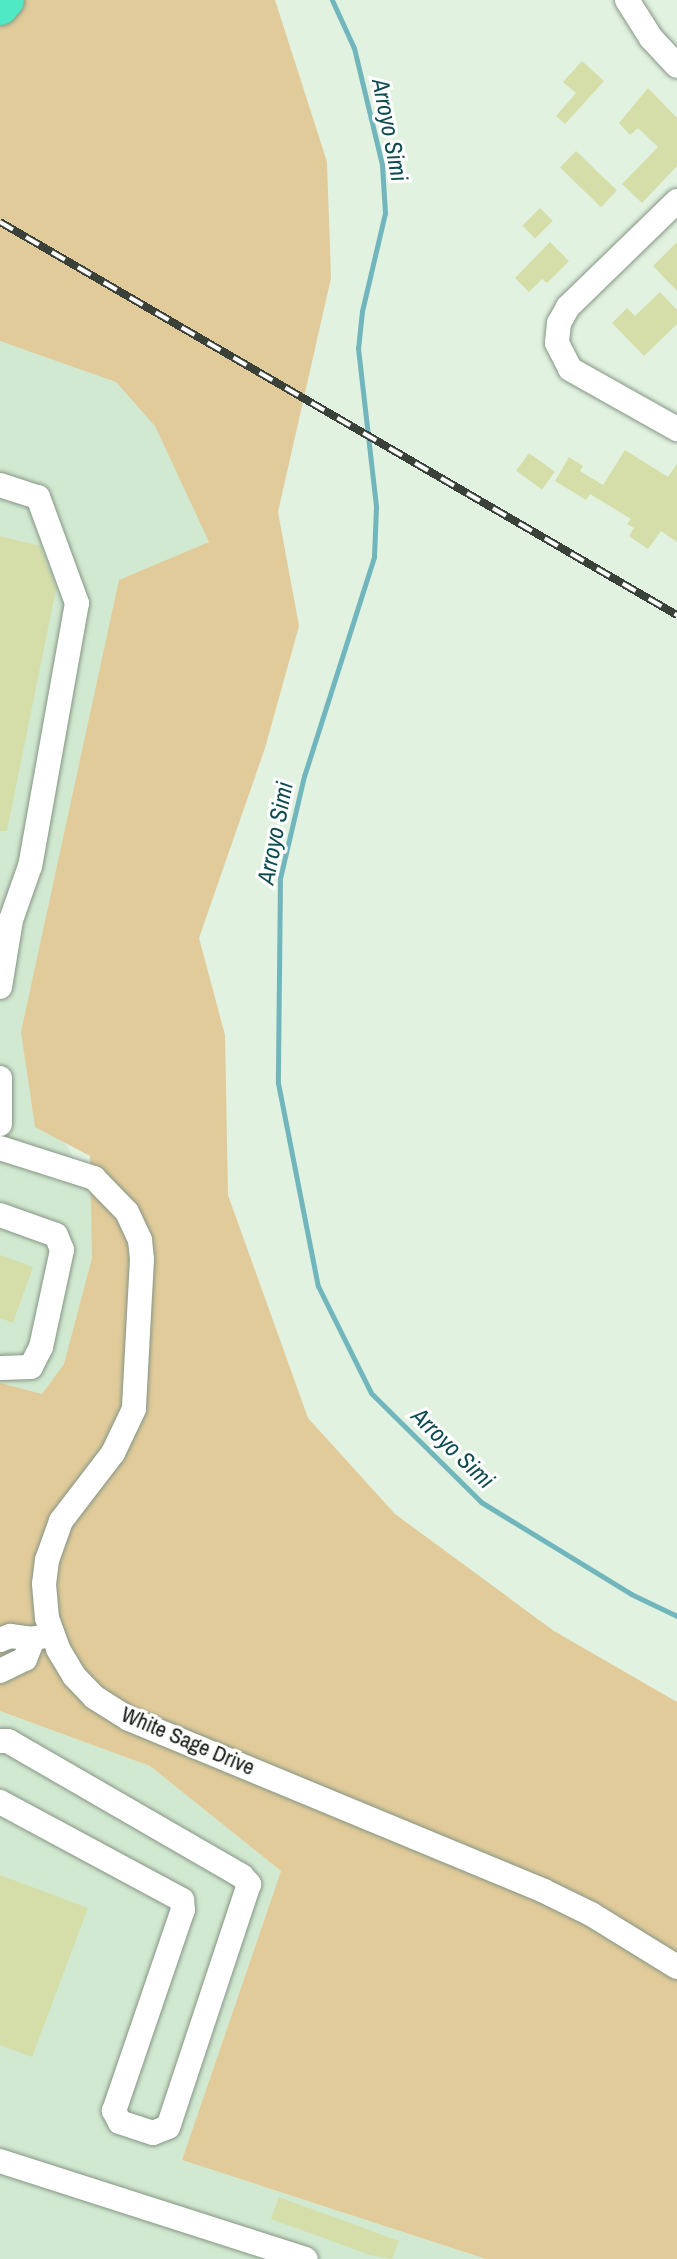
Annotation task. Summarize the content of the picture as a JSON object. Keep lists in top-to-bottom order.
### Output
{
  "streets": {
    "street": ["White Sage Drive"]
  },
  "water": ["Arroyo Simi"]
}
